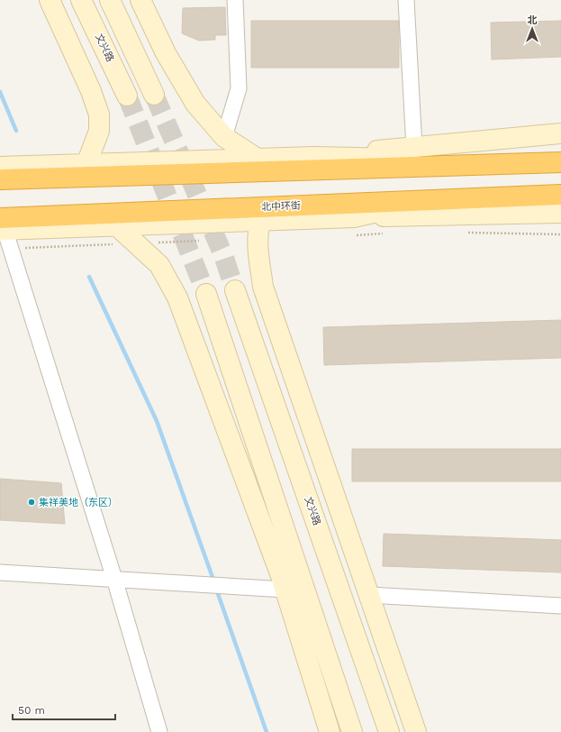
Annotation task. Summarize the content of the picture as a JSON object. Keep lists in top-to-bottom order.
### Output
{
  "streets": {
    "highway": ["北中环街"],
    "main road": ["文兴路"]
  },
  "places": ["集祥美地（东区）"],
  "scale_bar": "50 m",
  "north": "top"
}
